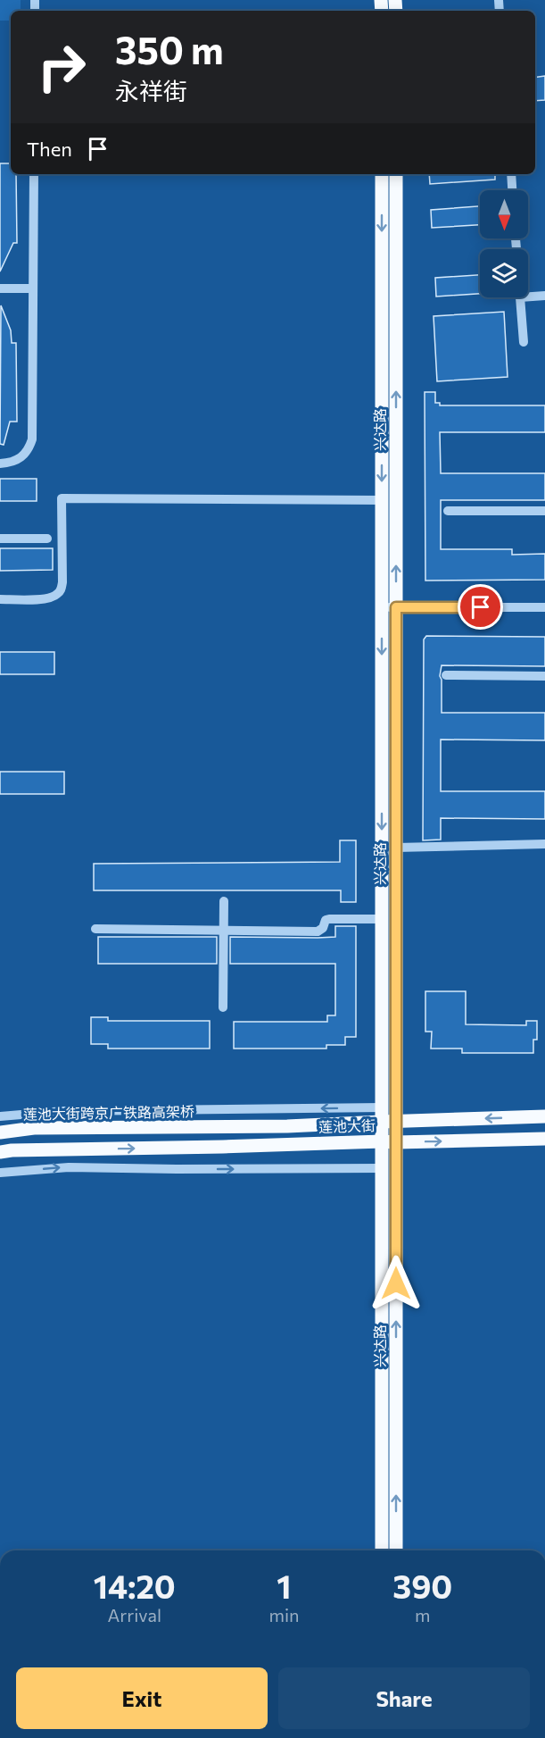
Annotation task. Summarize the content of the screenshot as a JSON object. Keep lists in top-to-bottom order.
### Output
{
  "streets": {
    "main road": ["兴达路", "莲池大街跨京广铁路高架桥", "莲池大街"]
  },
  "crossings": [
    ["兴达路", "莲池大街"],
    ["莲池大街跨京广铁路高架桥", "莲池大街"]
  ],
  "north": "bottom",
  "page": {
    "turn": ["350 m", "永祥街"],
    "then": "Then",
    "eta": [
      "14:20",
      "Arrival",
      "1",
      "min",
      "390",
      "m"
    ],
    "buttons": ["Exit", "Share"]
  }
}
